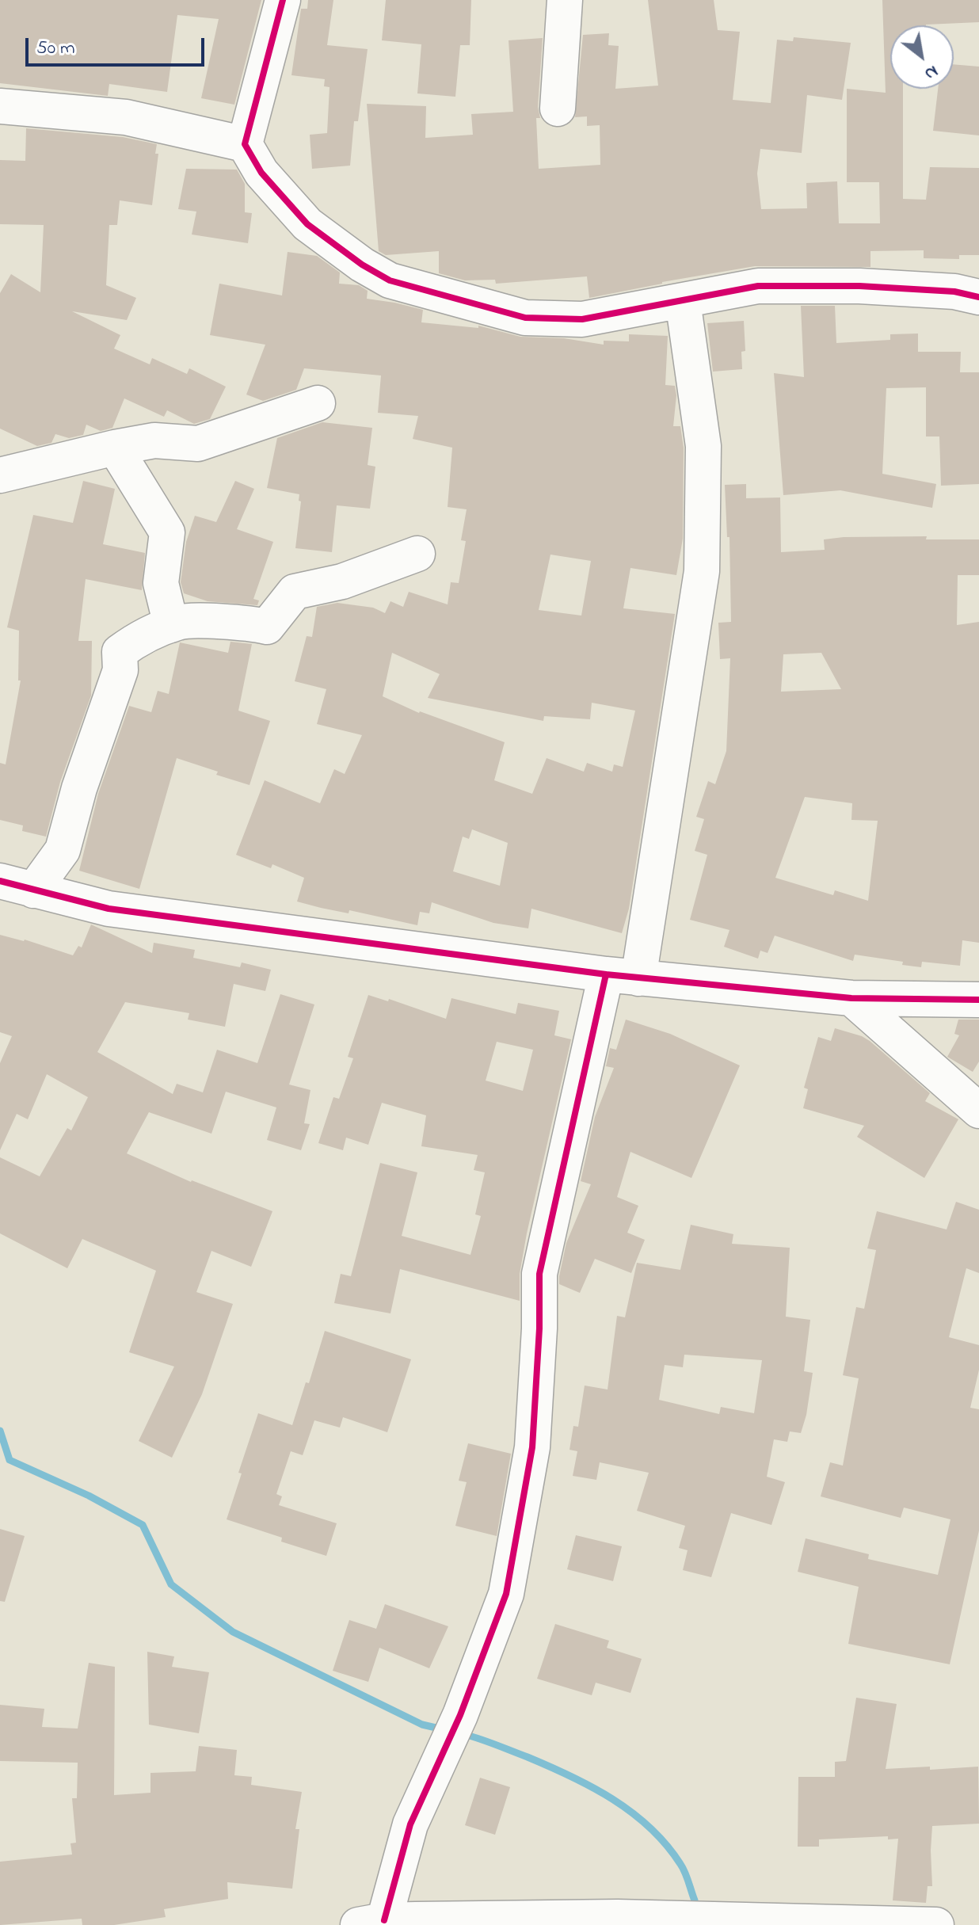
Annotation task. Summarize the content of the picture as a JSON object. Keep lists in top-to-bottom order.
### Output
{
  "scale_bar": "50 m",
  "north": "bottom right"
}
